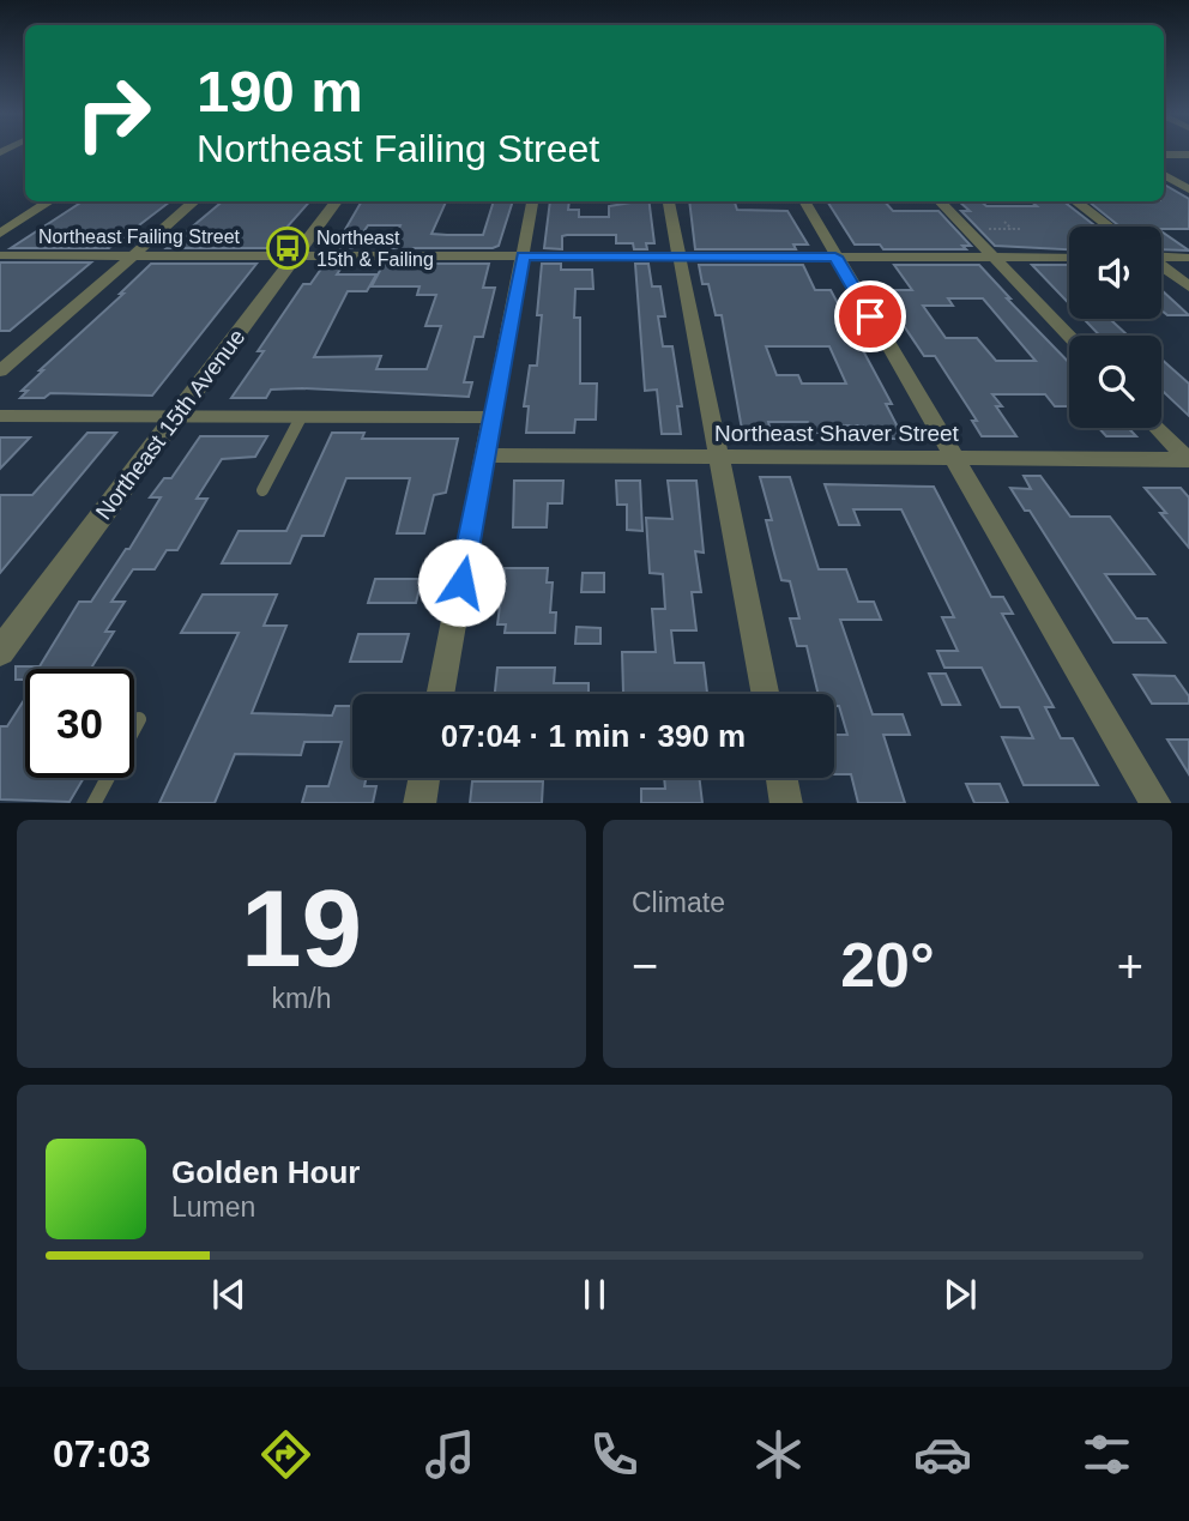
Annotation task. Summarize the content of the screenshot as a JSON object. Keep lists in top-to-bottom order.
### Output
{
  "streets": {
    "street": ["Northeast Failing Street", "Northeast 15th Avenue", "Northeast Shaver Street"]
  },
  "crossings": [
    ["Northeast Failing Street", "Northeast 15th Avenue"]
  ],
  "places": {
    "bus stop": ["Northeast 15th & Failing"]
  },
  "page": {
    "turn": ["190 m", "Northeast Failing Street"],
    "limit": "30",
    "trip": "07:04 · 1 min · 390 m",
    "tile": [
      ["19", "km/h"],
      "Climate"
    ],
    "heat": ["−", "20°", "+"],
    "song": ["Golden Hour", "Lumen"],
    "tabs": "07:03"
  }
}
